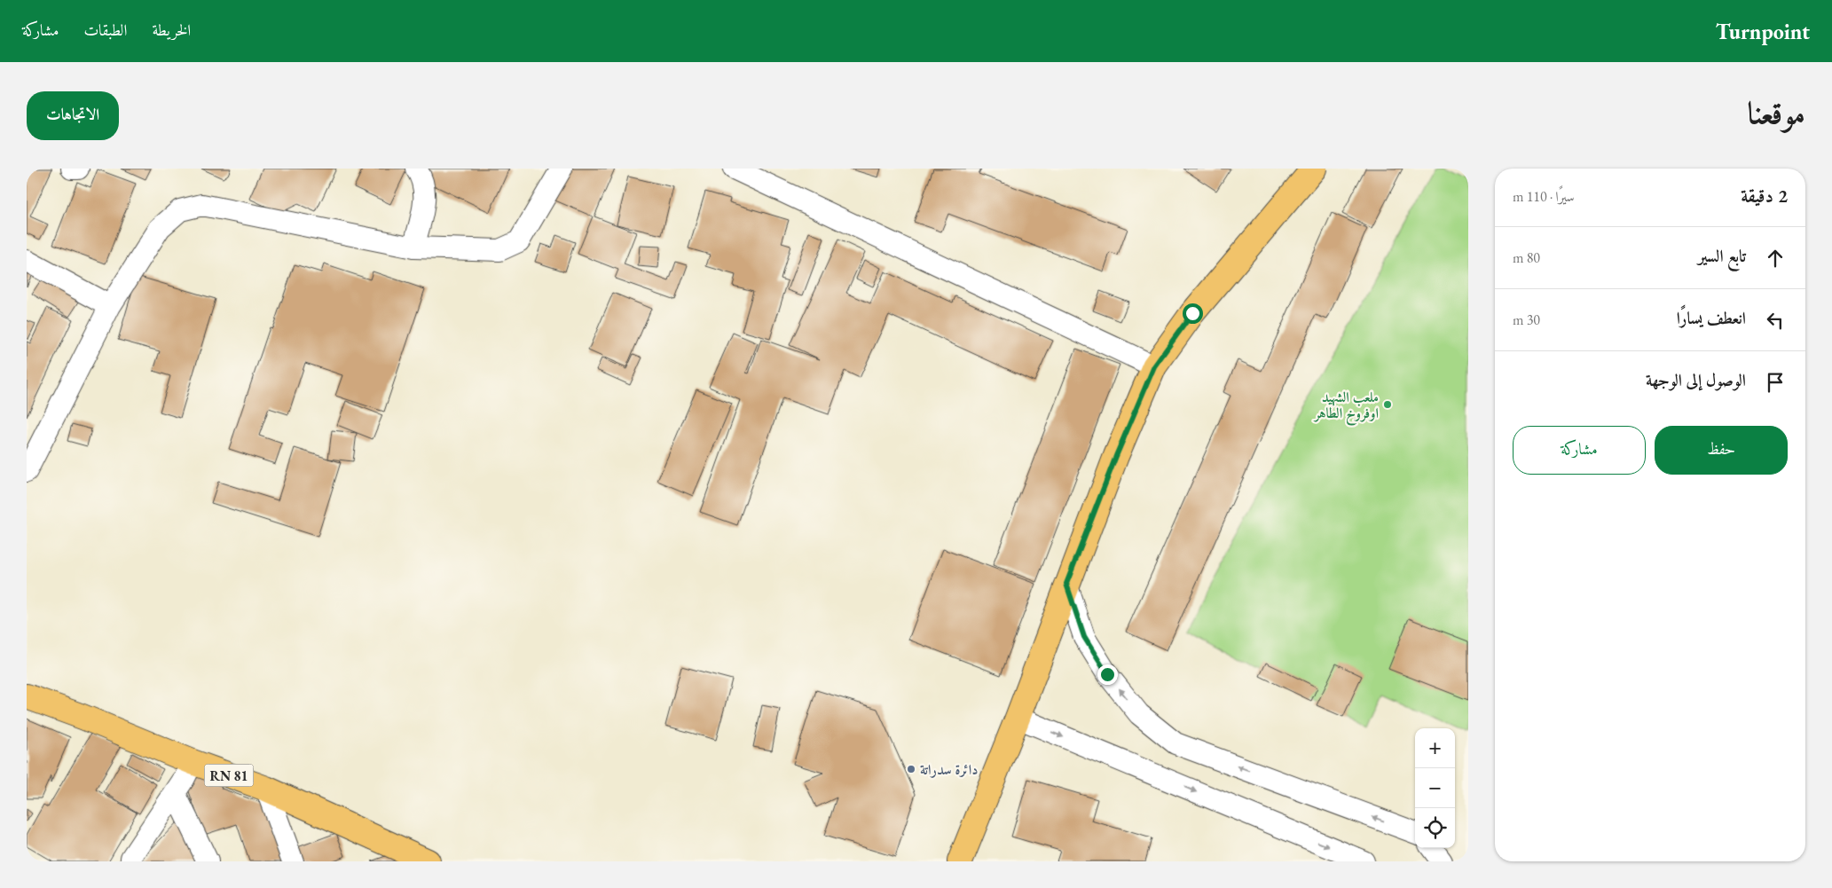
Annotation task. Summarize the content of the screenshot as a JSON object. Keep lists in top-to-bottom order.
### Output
{
  "streets": {
    "main road": ["RN 81"]
  },
  "places": ["ملعب الشهيد اوفروخ الطاهر", "دائرة سدراتة"],
  "page": {
    "header": "Turnpoint",
    "nav": ["الخريطة", "الطبقات", "مشاركة"],
    "title": "موقعنا",
    "buttons": [
      "الاتجاهات",
      ["حفظ", "مشاركة"]
    ],
    "heading": ["2 دقيقة", "سيرًا · 110 m"],
    "list": [
      ["تابع السير", "80 m"],
      ["انعطف يسارًا", "30 m"],
      "الوصول إلى الوجهة"
    ],
    "map_buttons": ["+", "−"]
  }
}
